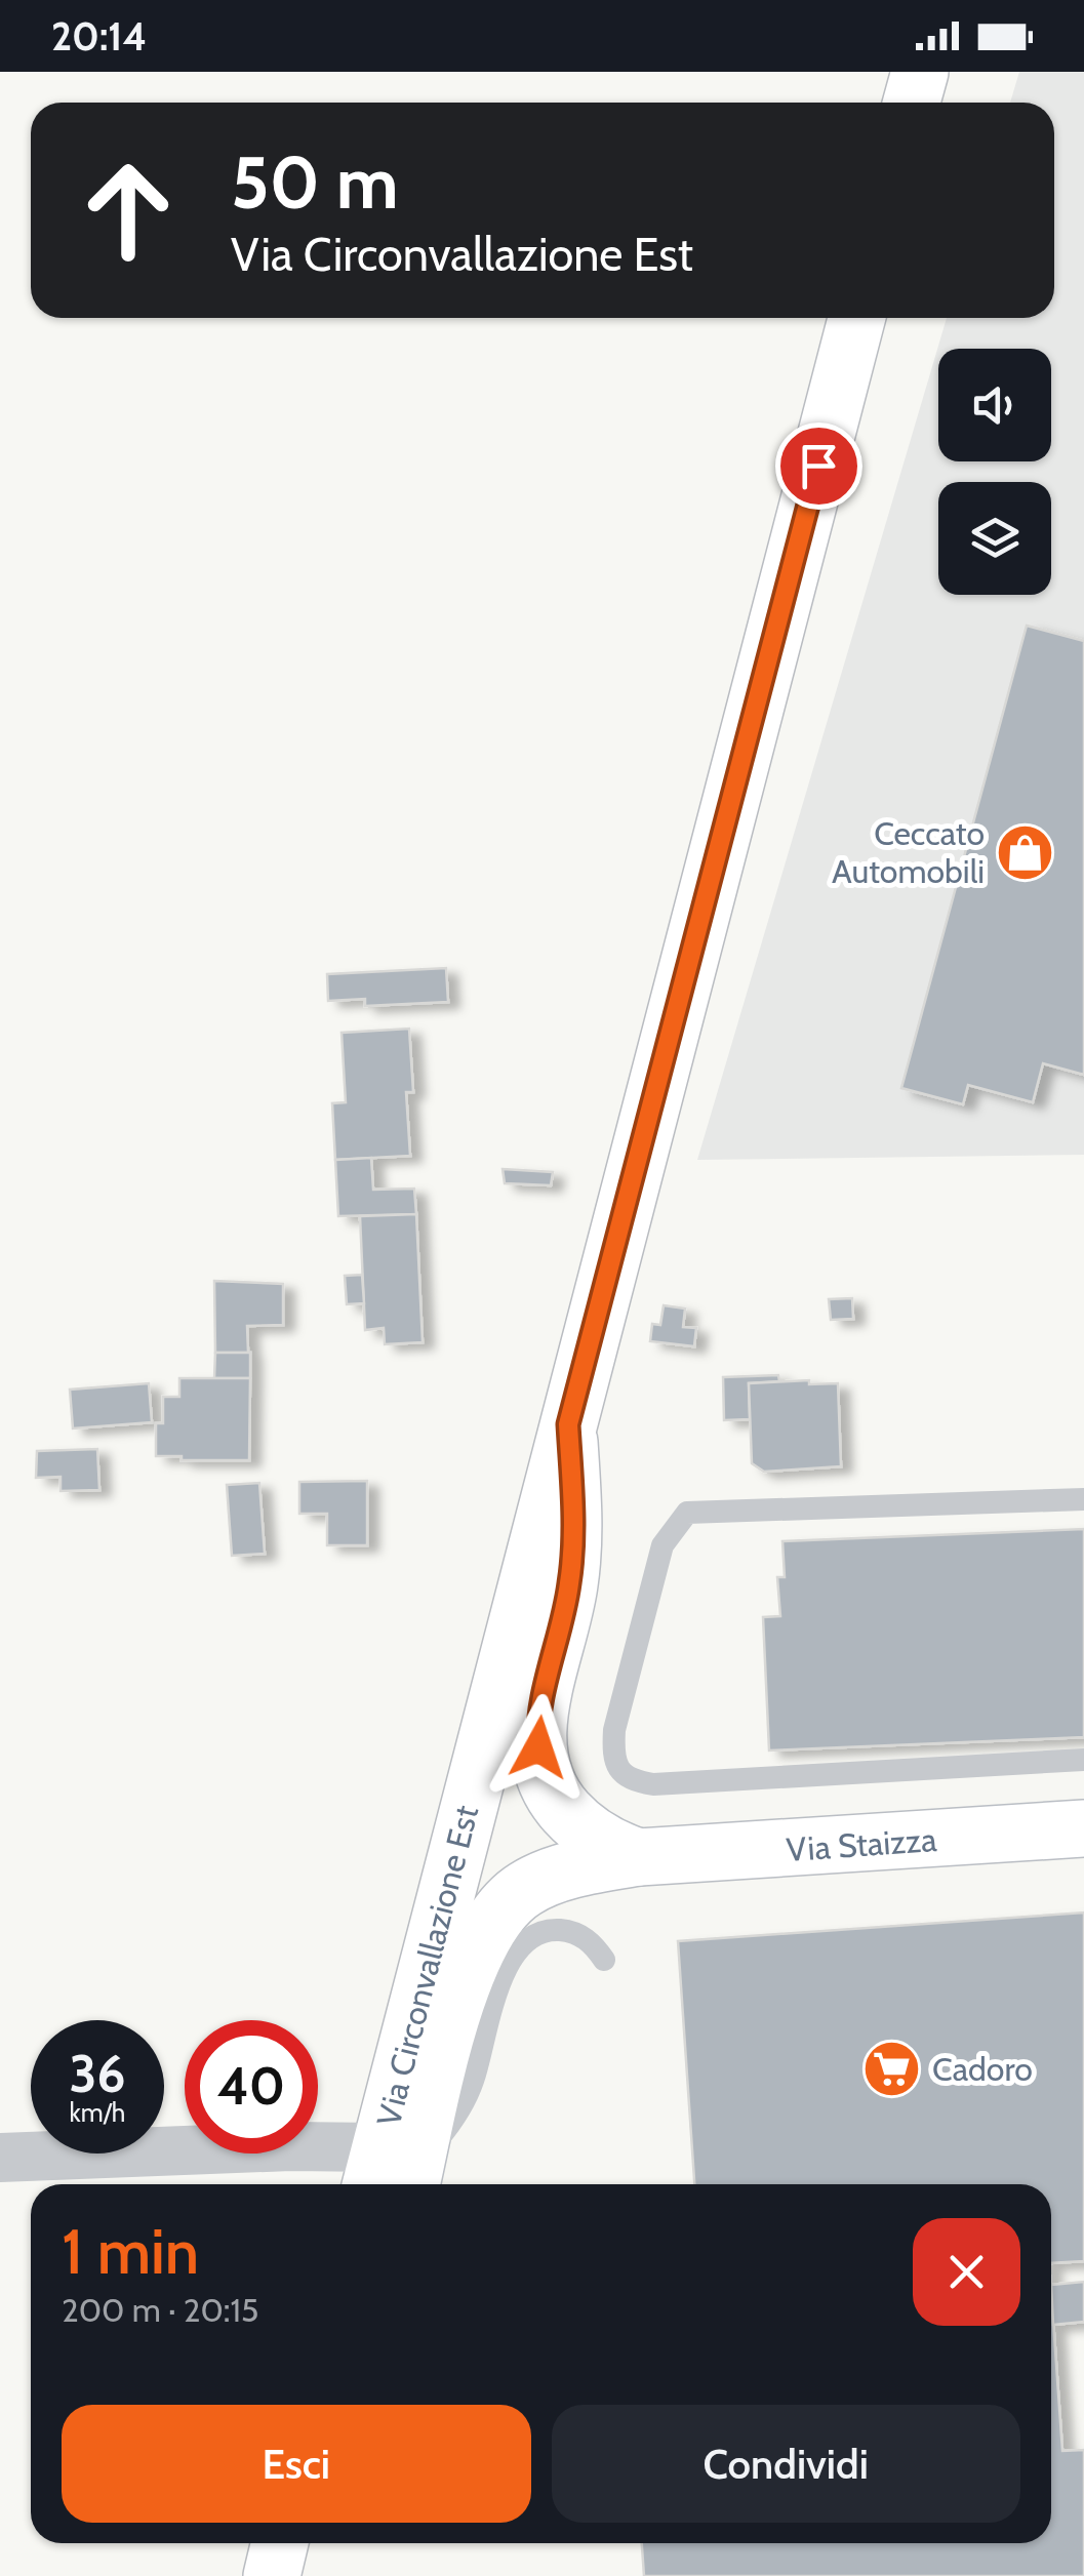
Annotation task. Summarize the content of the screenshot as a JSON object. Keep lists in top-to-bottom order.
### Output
{
  "streets": {
    "main road": ["Via Staizza", "Via Circonvallazione Est"]
  },
  "crossings": [
    ["Via Staizza", "Via Circonvallazione Est"]
  ],
  "places": {
    "shop": ["Ceccato Automobili"],
    "supermarket": ["Cadoro"]
  },
  "page": {
    "status": "20:14",
    "turn": ["50 m", "Via Circonvallazione Est"],
    "speed": "36 km/h",
    "limit": "40",
    "heading": ["1 min", "200 m · 20:15"],
    "buttons": ["Esci", "Condividi"]
  }
}
